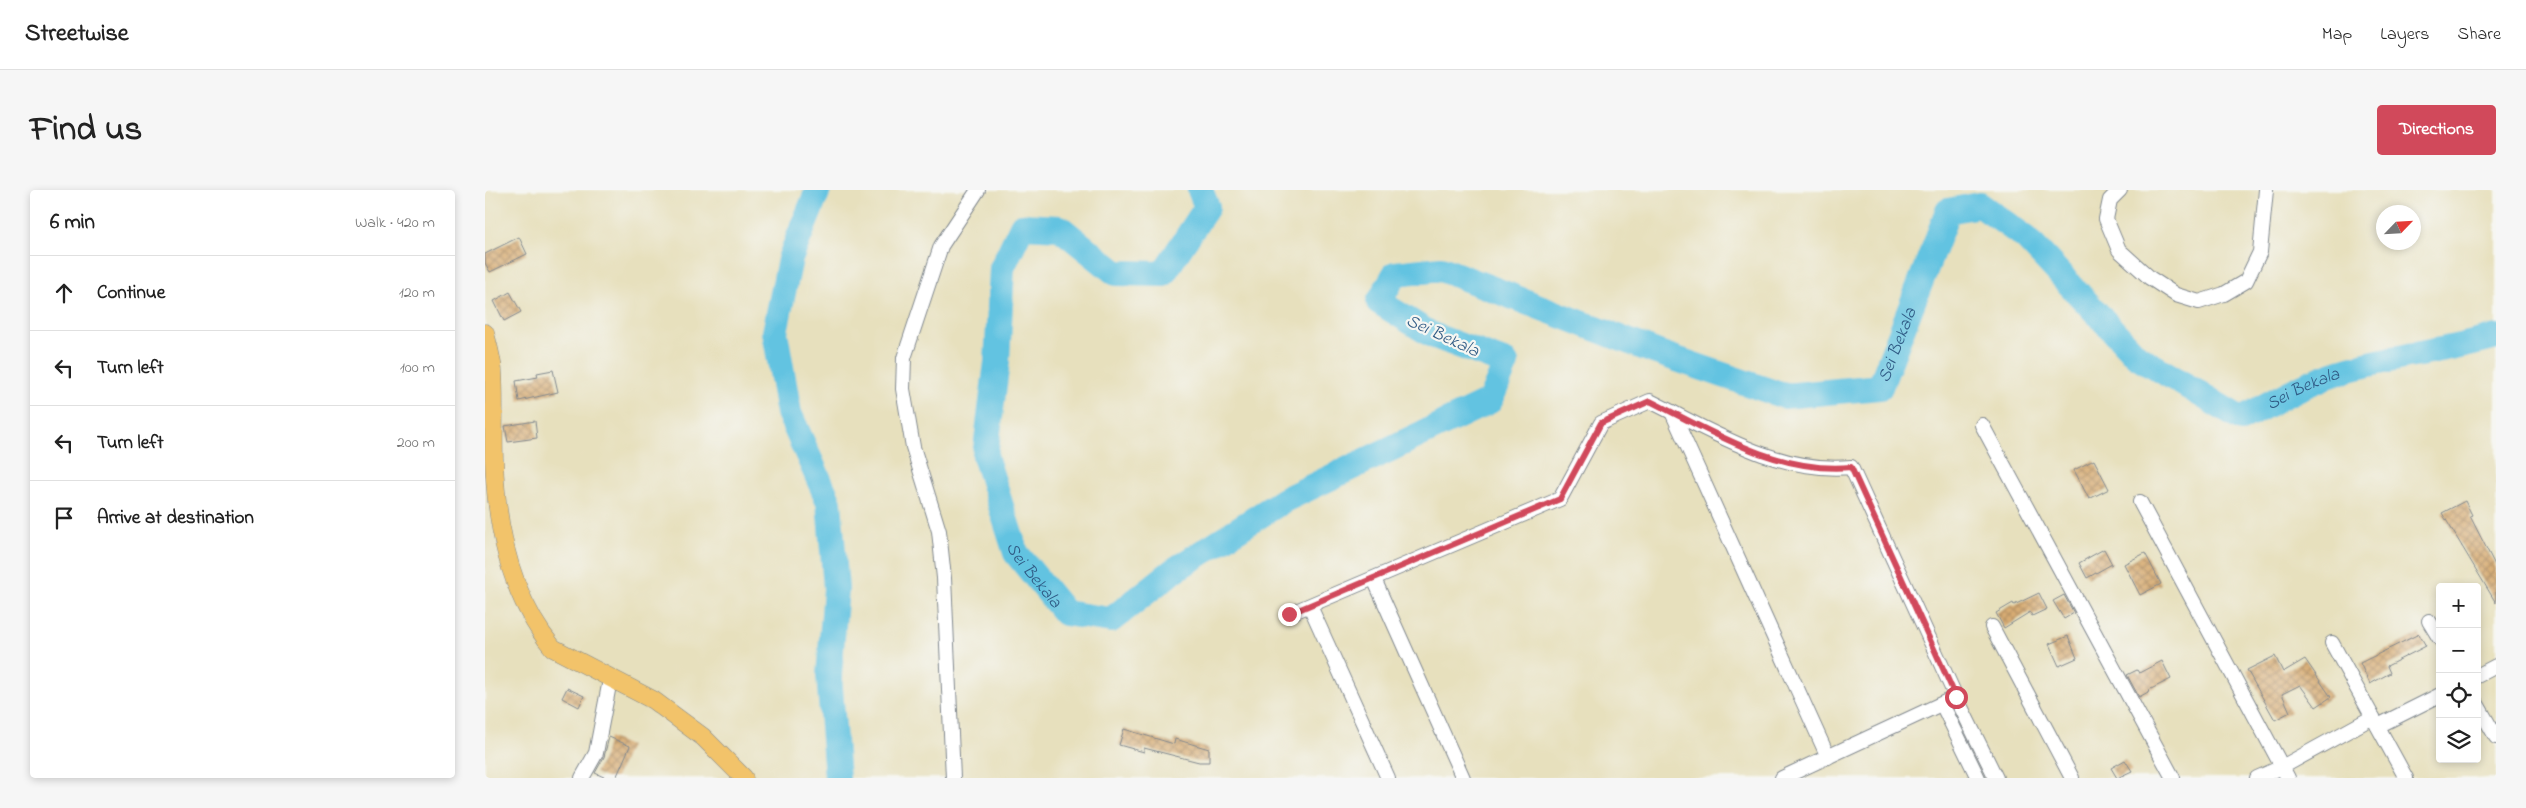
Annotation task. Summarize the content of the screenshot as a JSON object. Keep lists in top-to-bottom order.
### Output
{
  "water": ["Sei Bekala"],
  "north": "top right",
  "page": {
    "header": "Streetwise",
    "nav": ["Map", "Layers", "Share"],
    "title": "Find us",
    "buttons": "Directions",
    "heading": ["6 min", "Walk · 420 m"],
    "list": [
      ["Continue", "120 m"],
      ["Turn left", "100 m"],
      ["Turn left", "200 m"],
      "Arrive at destination"
    ],
    "map_buttons": ["+", "−"]
  }
}
